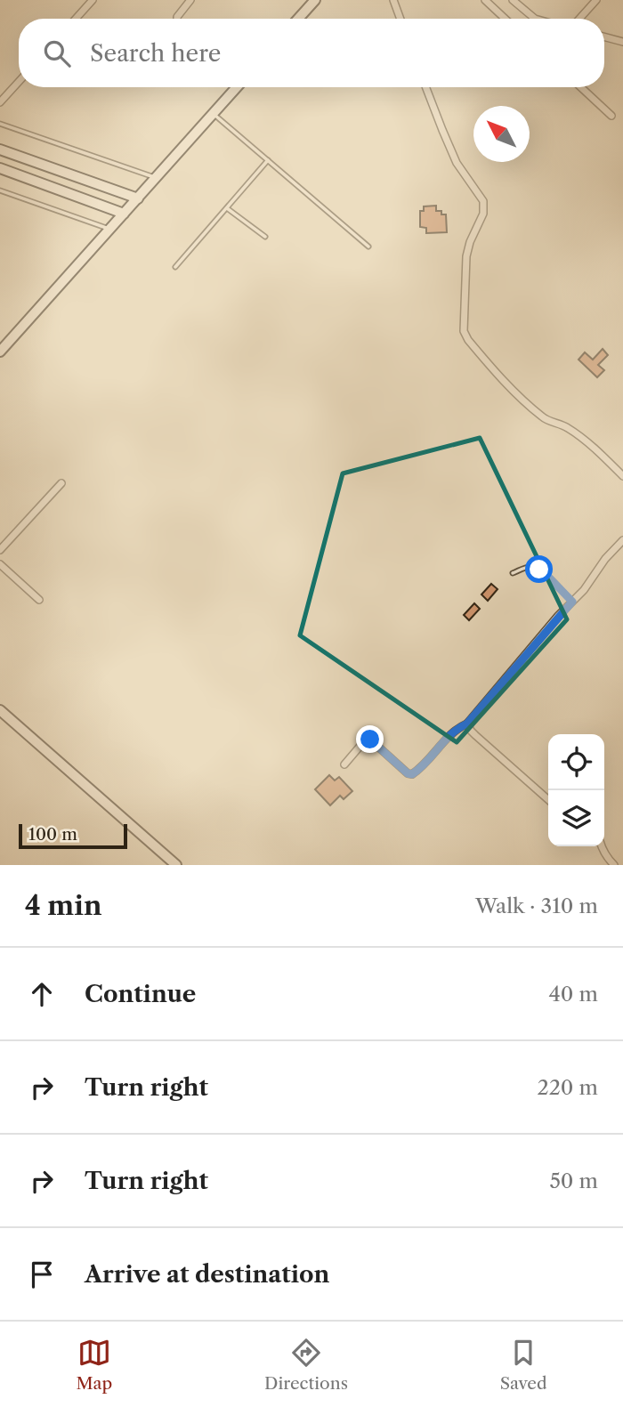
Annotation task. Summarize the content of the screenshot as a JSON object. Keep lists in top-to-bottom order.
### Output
{
  "scale_bar": "100 m",
  "north": "top left",
  "page": {
    "search": "Search here",
    "scale": "100 m",
    "heading": ["4 min", "Walk · 310 m"],
    "list": [
      ["Continue", "40 m"],
      ["Turn right", "220 m"],
      ["Turn right", "50 m"],
      "Arrive at destination"
    ],
    "nav": ["Map", "Directions", "Saved"]
  }
}
